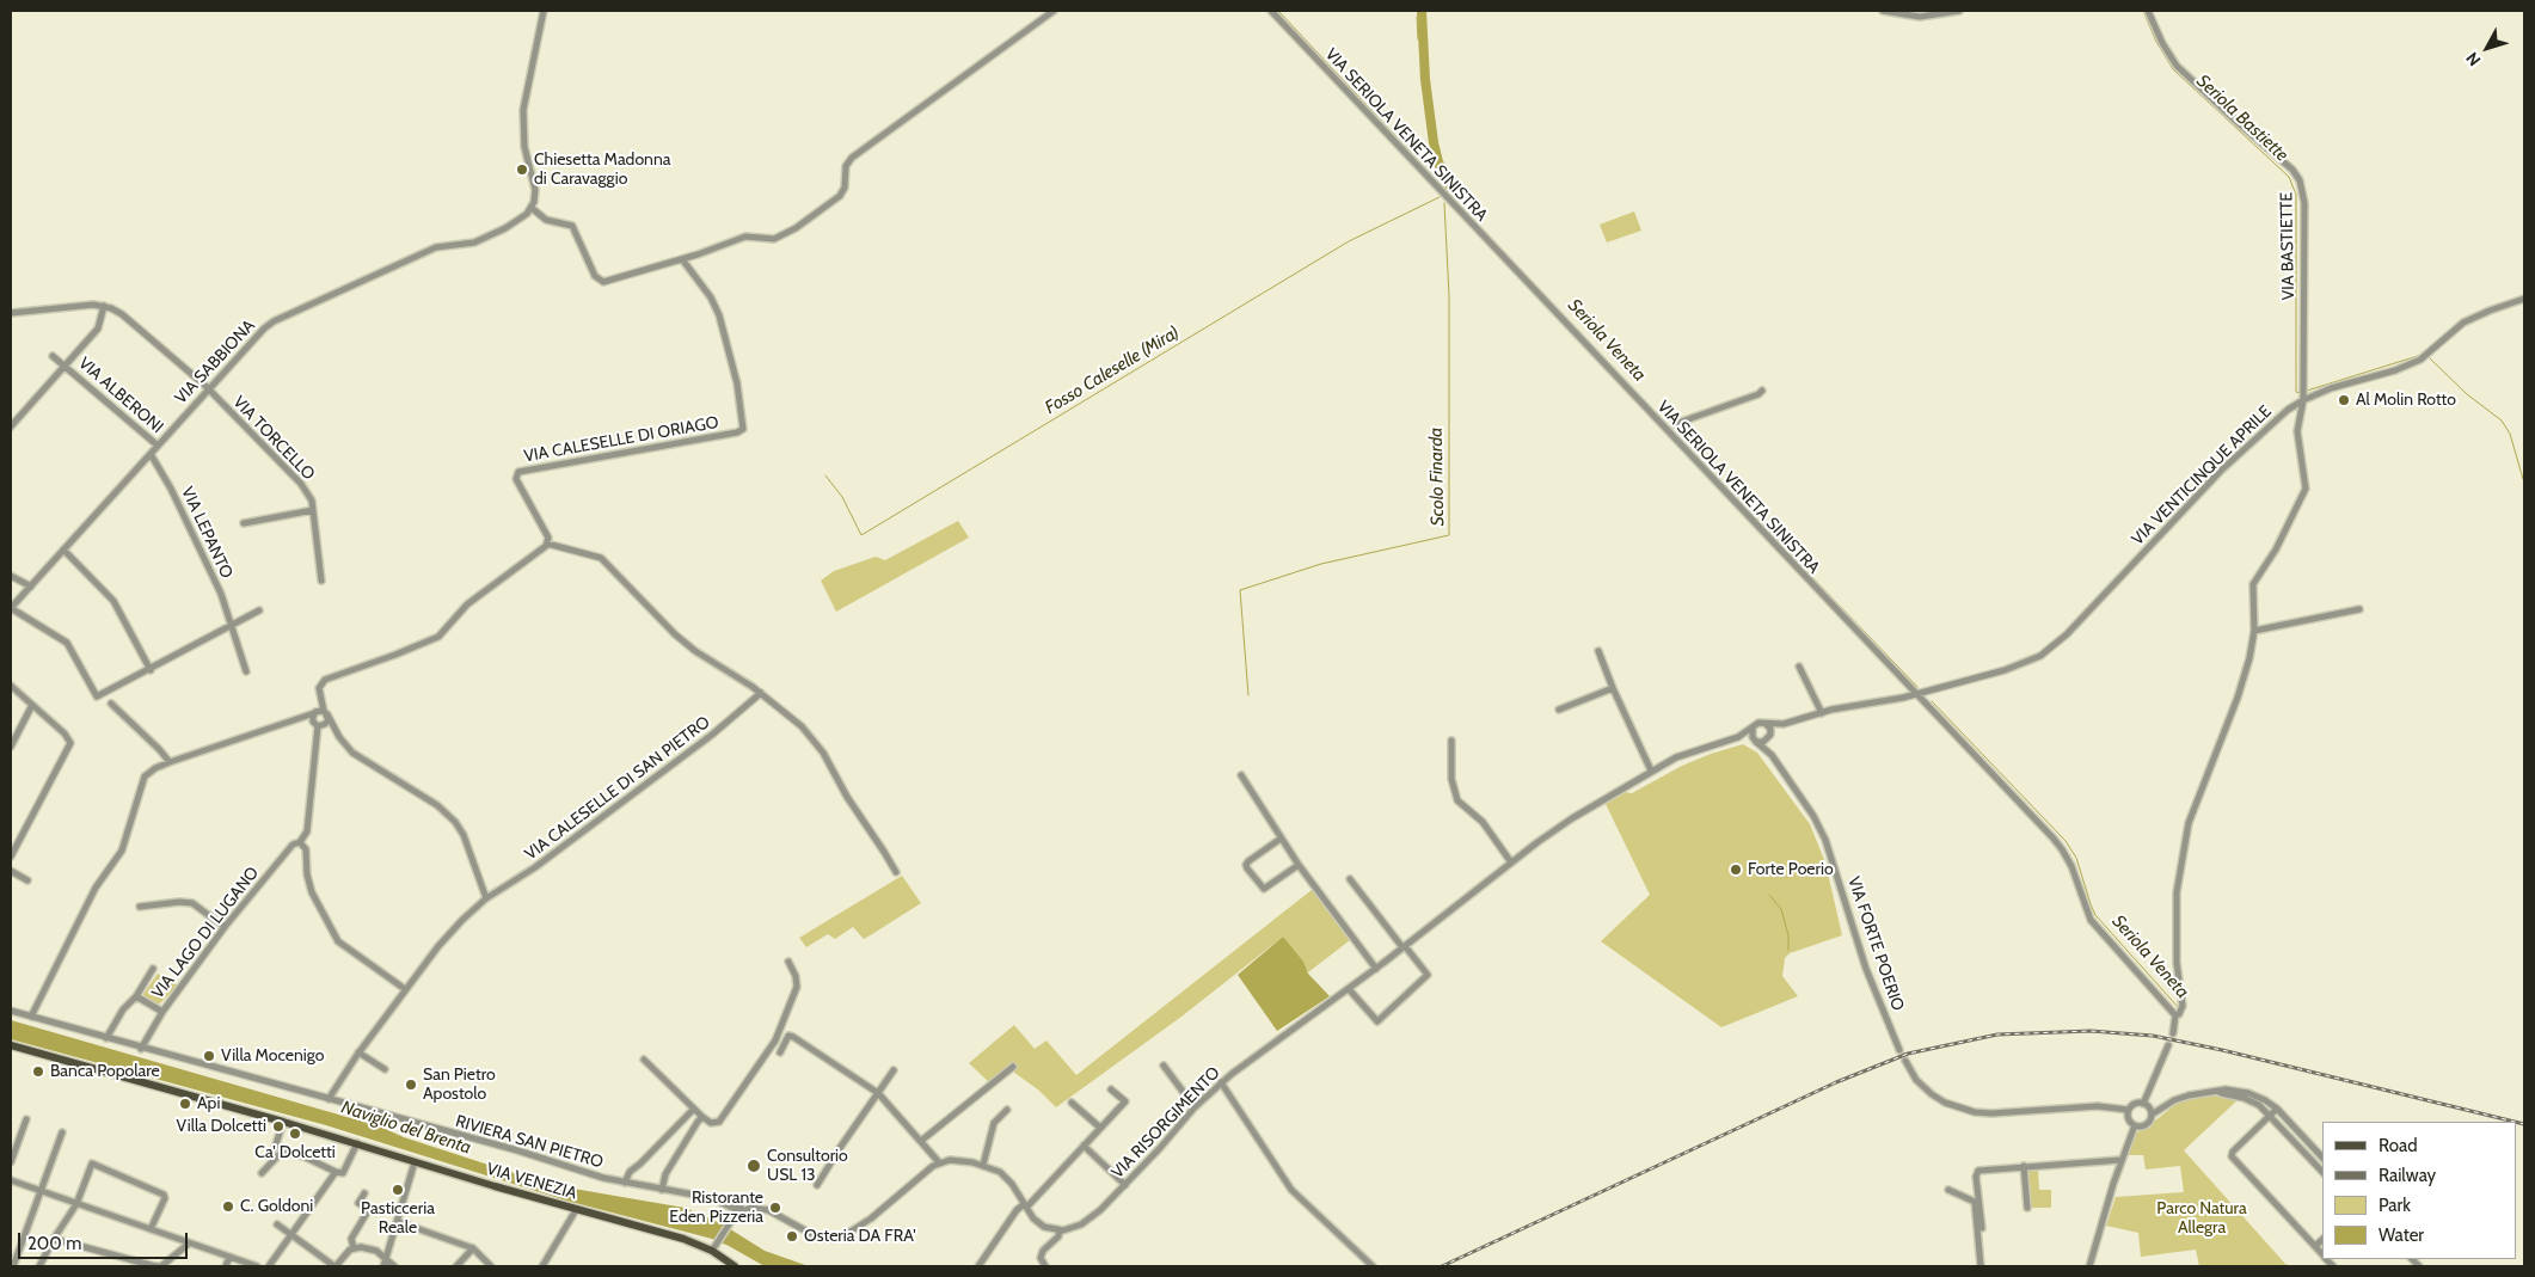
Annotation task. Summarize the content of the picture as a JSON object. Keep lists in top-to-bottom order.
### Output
{
  "streets": {
    "main road": ["VIA VENEZIA"],
    "street": [
      "VIA SERIOLA VENETA SINISTRA",
      "VIA BASTIETTE",
      "VIA SABBIONA",
      "VIA ALBERONI",
      "VIA TORCELLO",
      "VIA CALESELLE DI ORIAGO",
      "VIA VENTICINQUE APRILE",
      "VIA LEPANTO",
      "VIA CALESELLE DI SAN PIETRO",
      "VIA LAGO DI LUGANO",
      "VIA FORTE POERIO",
      "VIA RISORGIMENTO",
      "RIVIERA SAN PIETRO"
    ]
  },
  "crossings": [
    ["VIA SERIOLA VENETA SINISTRA", "VIA BASTIETTE"],
    ["VIA SERIOLA VENETA SINISTRA", "VIA VENTICINQUE APRILE"],
    ["VIA SERIOLA VENETA SINISTRA", "VIA RISORGIMENTO"],
    ["VIA BASTIETTE", "VIA VENTICINQUE APRILE"],
    ["VIA SABBIONA", "VIA ALBERONI"],
    ["VIA SABBIONA", "VIA TORCELLO"],
    ["VIA SABBIONA", "VIA LEPANTO"],
    ["VIA ALBERONI", "VIA TORCELLO"],
    ["VIA VENTICINQUE APRILE", "VIA RISORGIMENTO"],
    ["VIA CALESELLE DI SAN PIETRO", "RIVIERA SAN PIETRO"],
    ["VIA LAGO DI LUGANO", "RIVIERA SAN PIETRO"]
  ],
  "water": [
    "Seriola Bastiette",
    "Seriola Veneta",
    "Fosso Caleselle (Mira)",
    "Scolo Finarda",
    "Naviglio del Brenta"
  ],
  "parks": ["Parco Natura Allegra"],
  "places": [
    "Chiesetta Madonna di Caravaggio",
    "Al Molin Rotto",
    "Forte Poerio",
    "Villa Mocenigo",
    "Banca Popolare",
    "San Pietro Apostolo",
    "Api",
    "Villa Dolcetti",
    "Ca' Dolcetti",
    "Consultorio USL 13",
    "Pasticceria Reale",
    "C. Goldoni",
    "Ristorante Eden Pizzeria",
    "Osteria DA FRA'"
  ],
  "legend": [
    "Road",
    "Railway",
    "Park",
    "Water"
  ],
  "scale_bar": "200 m",
  "north": "bottom left"
}
